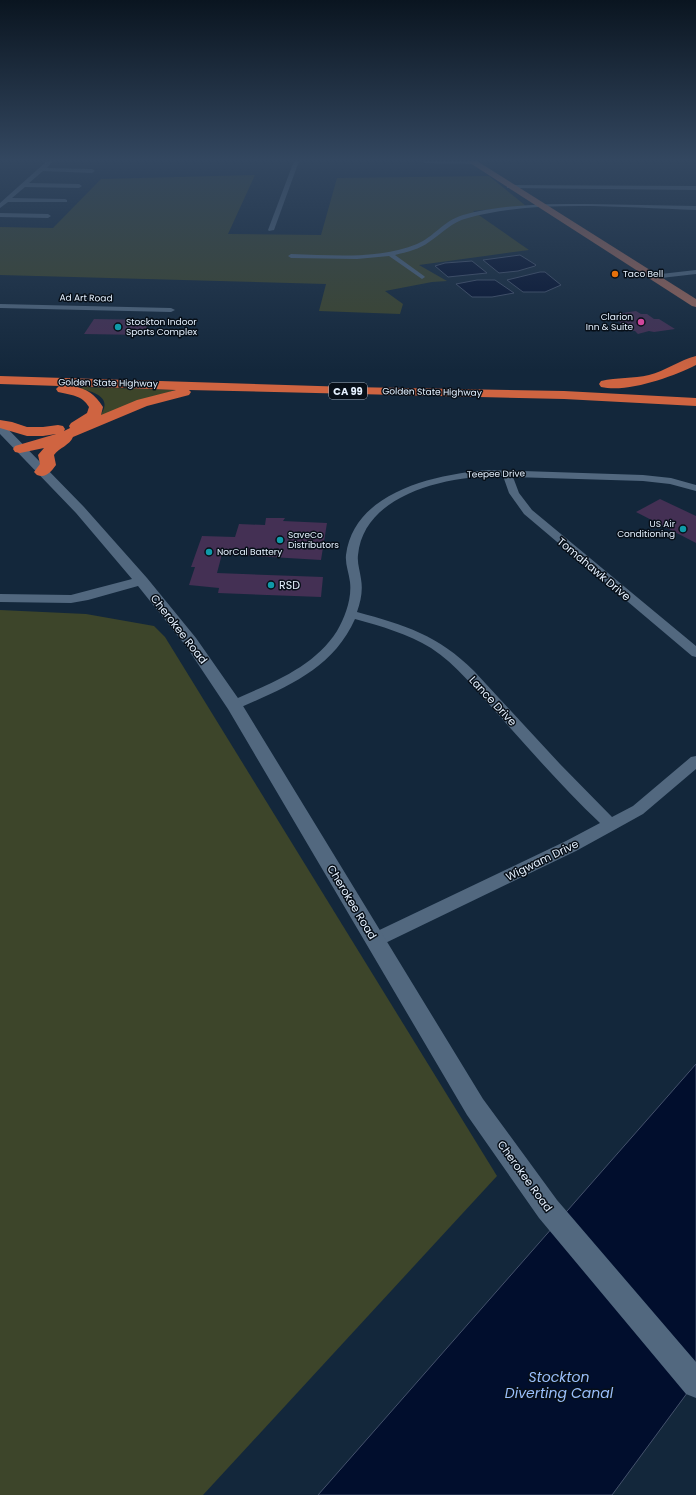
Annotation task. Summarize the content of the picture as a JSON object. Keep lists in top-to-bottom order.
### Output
{
  "streets": {
    "highway": ["Golden State Highway", "CA 99"],
    "street": [
      "Ad Art Road",
      "Teepee Drive",
      "Tomahawk Drive",
      "Cherokee Road",
      "Lance Drive",
      "Wigwam Drive"
    ]
  },
  "crossings": [
    ["Teepee Drive", "Tomahawk Drive"],
    ["Teepee Drive", "Cherokee Road"],
    ["Teepee Drive", "Lance Drive"],
    ["Cherokee Road", "Wigwam Drive"],
    ["Lance Drive", "Wigwam Drive"]
  ],
  "water": ["Stockton Diverting Canal"],
  "places": [
    "Taco Bell",
    "Clarion Inn & Suite",
    "Stockton Indoor Sports Complex",
    "US Air Conditioning",
    "SaveCo Distributors",
    "NorCal Battery",
    "RSD"
  ]
}
